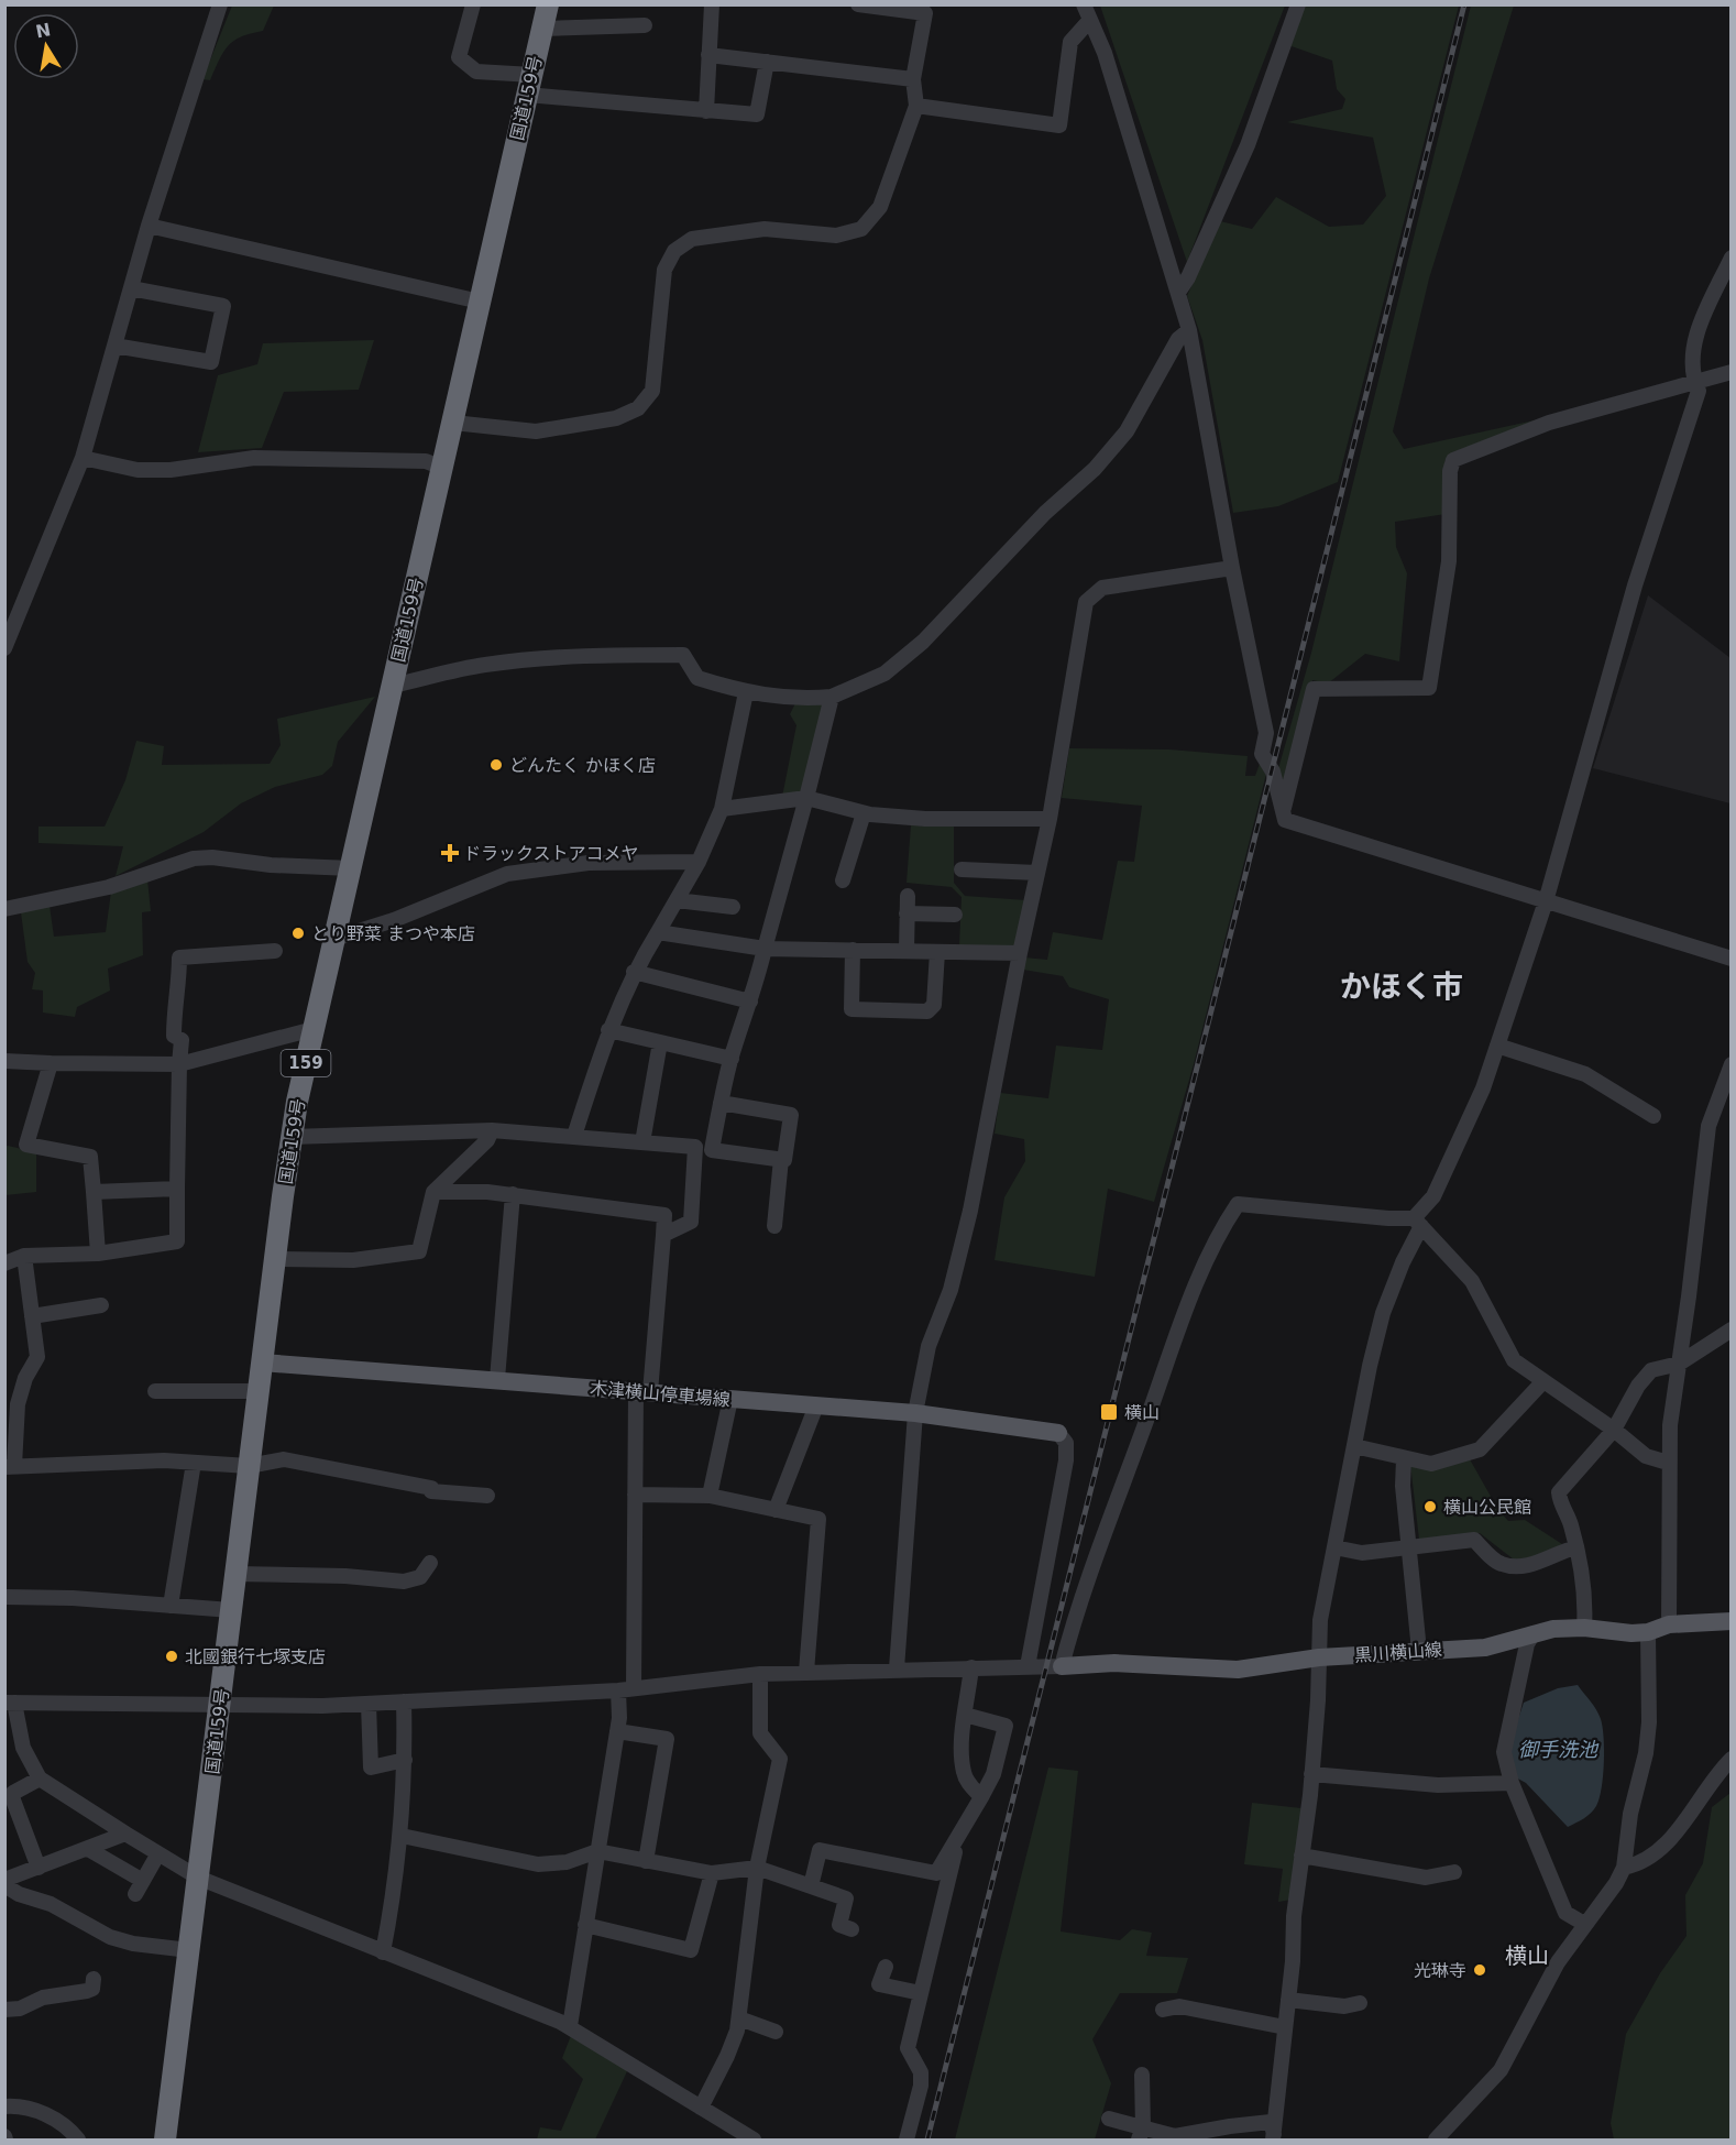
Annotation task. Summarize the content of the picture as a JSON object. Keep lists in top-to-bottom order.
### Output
{
  "streets": {
    "highway": ["国道159号", "159"],
    "main road": ["木津横山停車場線", "黒川横山線"]
  },
  "crossings": [
    ["国道159号", "木津横山停車場線"]
  ],
  "districts": ["かほく市", "横山"],
  "water": ["御手洗池"],
  "places": {
    "other": [
      "どんたく かほく店",
      "とり野菜 まつや本店",
      "横山公民館",
      "北國銀行七塚支店",
      "光琳寺"
    ],
    "health": ["ドラックストアコメヤ"],
    "transit": ["横山"]
  },
  "north": "top"
}
